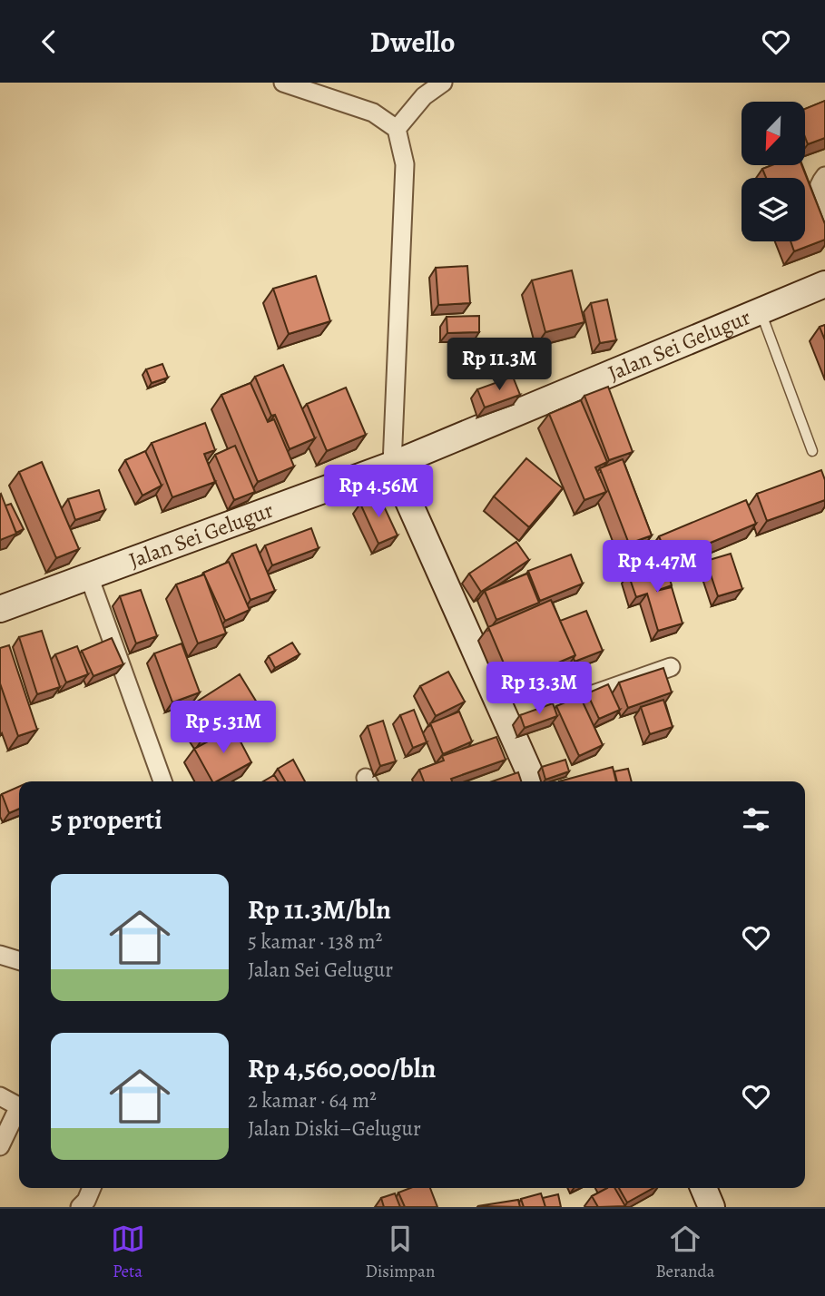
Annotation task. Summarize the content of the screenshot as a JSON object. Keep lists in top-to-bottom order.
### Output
{
  "streets": {
    "main road": ["Jalan Sei Gelugur"]
  },
  "north": "bottom left",
  "page": {
    "header": "Dwello",
    "price": [
      "Rp 11.3M",
      "Rp 4.56M",
      "Rp 4.47M",
      "Rp 13.3M",
      "Rp 5.31M"
    ],
    "heading": "5 properti",
    "list": [
      {
        "name": "Rp 11.3M/bln",
        "note": "5 kamar · 138 m² · Jalan Sei Gelugur"
      },
      {
        "name": "Rp 4,560,000/bln",
        "note": "2 kamar · 64 m² · Jalan Diski–Gelugur"
      }
    ],
    "tabs": ["Peta", "Disimpan", "Beranda"]
  }
}
